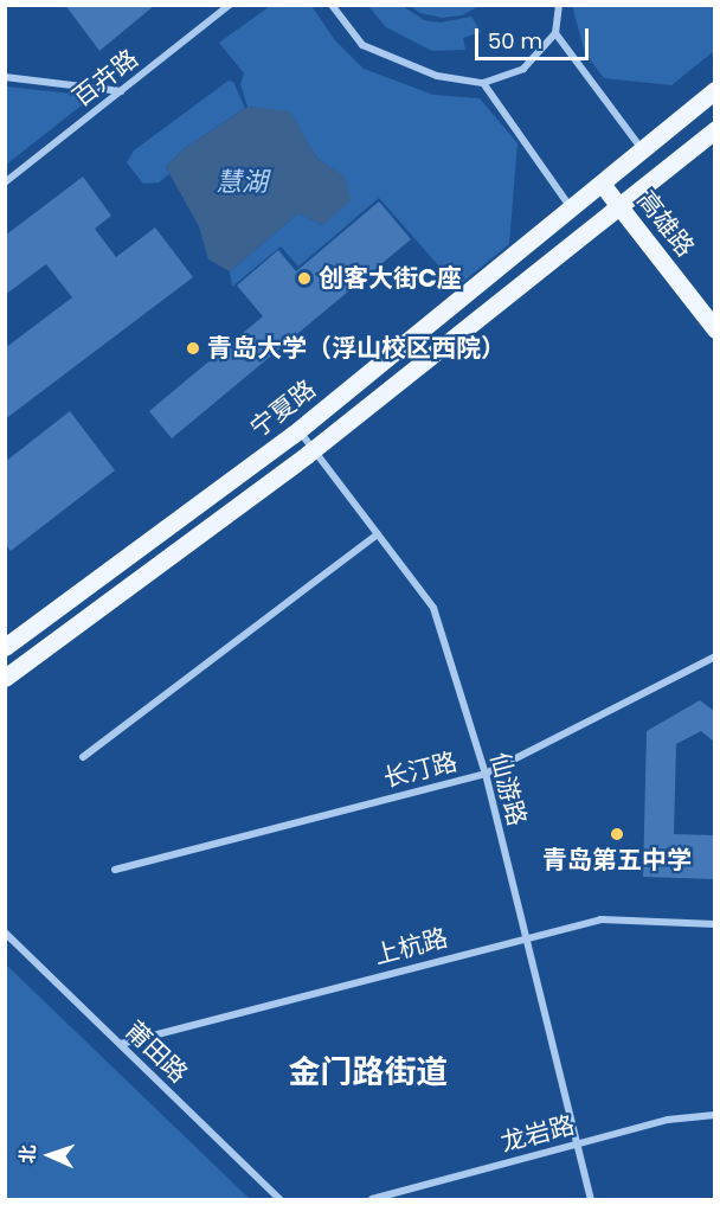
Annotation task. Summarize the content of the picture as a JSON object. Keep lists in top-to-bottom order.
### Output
{
  "streets": {
    "main road": ["高雄路", "宁夏路"],
    "street": [
      "百卉路",
      "长汀路",
      "仙游路",
      "上杭路",
      "莆田路",
      "龙岩路"
    ]
  },
  "crossings": [
    ["高雄路", "宁夏路"],
    ["宁夏路", "仙游路"],
    ["长汀路", "仙游路"],
    ["仙游路", "上杭路"],
    ["仙游路", "龙岩路"],
    ["上杭路", "莆田路"]
  ],
  "districts": ["金门路街道"],
  "water": ["慧湖"],
  "places": ["创客大街C座", "青岛大学（浮山校区西院）", "青岛第五中学"],
  "scale_bar": "50 m",
  "north": "left"
}
